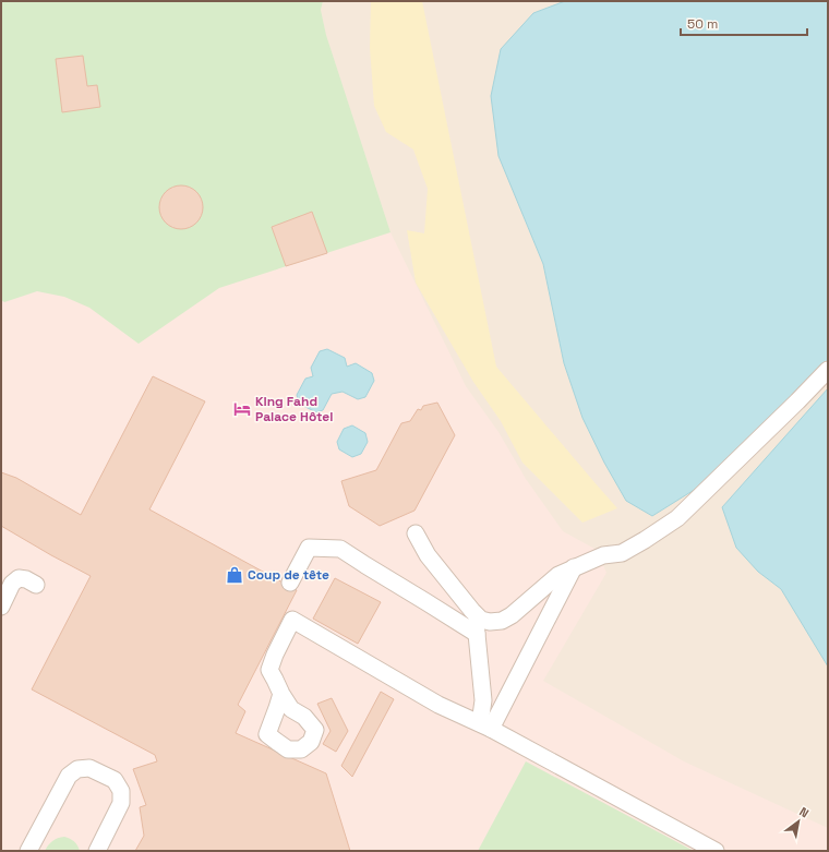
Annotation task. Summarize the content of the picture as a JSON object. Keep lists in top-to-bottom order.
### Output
{
  "places": {
    "hotel": ["King Fahd Palace Hôtel"],
    "shop": ["Coup de tête"]
  },
  "scale_bar": "50 m",
  "north": "top right"
}
